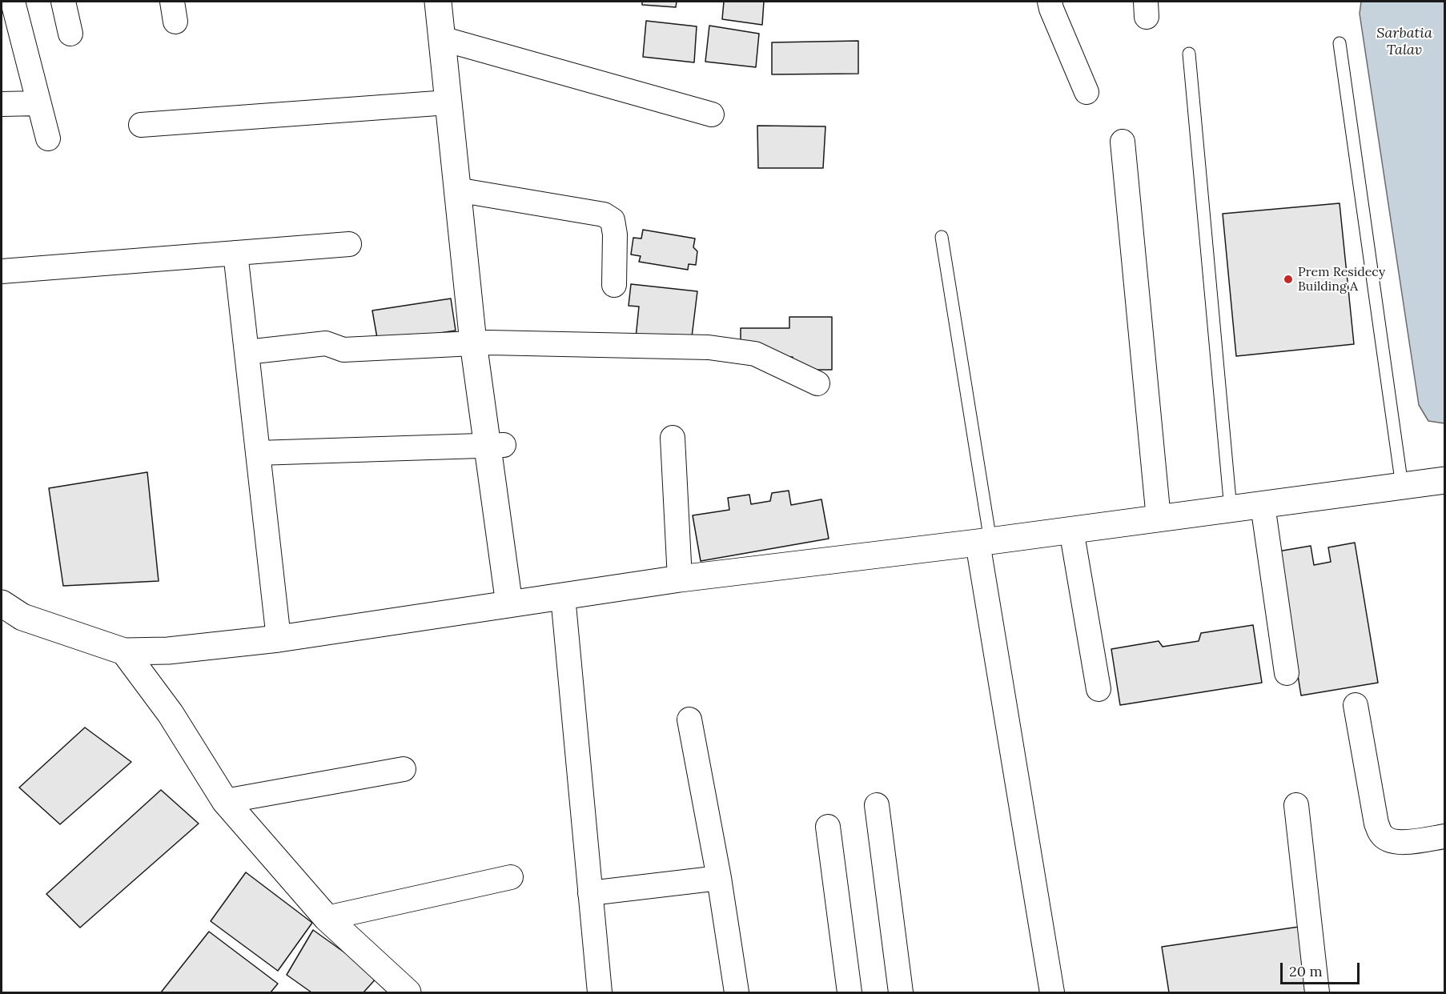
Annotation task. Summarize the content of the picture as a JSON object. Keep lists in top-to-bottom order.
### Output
{
  "water": ["Sarbatia Talav"],
  "places": ["Prem Residecy Building A"],
  "scale_bar": "20 m"
}
